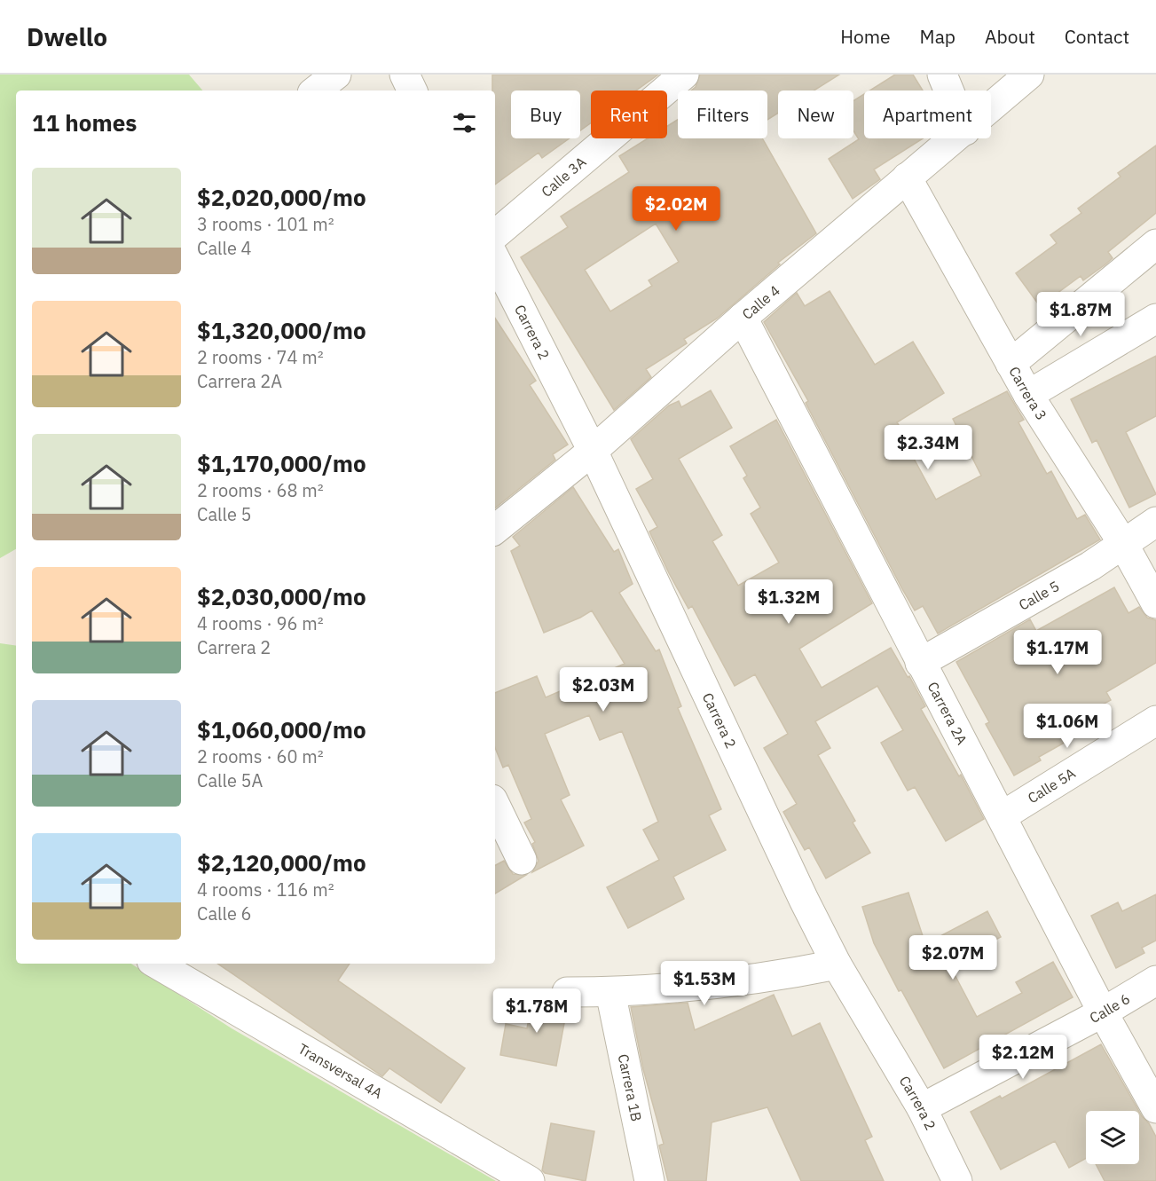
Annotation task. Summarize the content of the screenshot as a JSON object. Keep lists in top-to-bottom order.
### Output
{
  "streets": {
    "street": [
      "Calle 3A",
      "Calle 4",
      "Carrera 2",
      "Carrera 3",
      "Calle 5",
      "Carrera 2A",
      "Calle 5A",
      "Calle 6",
      "Transversal 4A",
      "Carrera 1B"
    ]
  },
  "crossings": [
    ["Calle 4", "Carrera 2"],
    ["Calle 4", "Carrera 3"],
    ["Calle 4", "Carrera 2A"],
    ["Carrera 2", "Calle 6"],
    ["Carrera 3", "Calle 5"],
    ["Calle 5", "Carrera 2A"],
    ["Carrera 2A", "Calle 5A"],
    ["Carrera 2A", "Calle 6"]
  ],
  "page": {
    "header": "Dwello",
    "nav": [
      "Home",
      "Map",
      "About",
      "Contact"
    ],
    "chip": [
      "Buy",
      "Rent",
      "Filters",
      "New",
      "Apartment"
    ],
    "heading": "11 homes",
    "list": [
      {
        "name": "$2,020,000/mo",
        "note": "3 rooms · 101 m² · Calle 4"
      },
      {
        "name": "$1,320,000/mo",
        "note": "2 rooms · 74 m² · Carrera 2A"
      },
      {
        "name": "$1,170,000/mo",
        "note": "2 rooms · 68 m² · Calle 5"
      },
      {
        "name": "$2,030,000/mo",
        "note": "4 rooms · 96 m² · Carrera 2"
      },
      {
        "name": "$1,060,000/mo",
        "note": "2 rooms · 60 m² · Calle 5A"
      },
      {
        "name": "$2,120,000/mo",
        "note": "4 rooms · 116 m² · Calle 6"
      }
    ],
    "price": [
      "$2.02M",
      "$1.87M",
      "$2.34M",
      "$1.32M",
      "$1.17M",
      "$2.03M",
      "$1.06M",
      "$2.07M",
      "$1.53M",
      "$1.78M",
      "$2.12M"
    ]
  }
}
